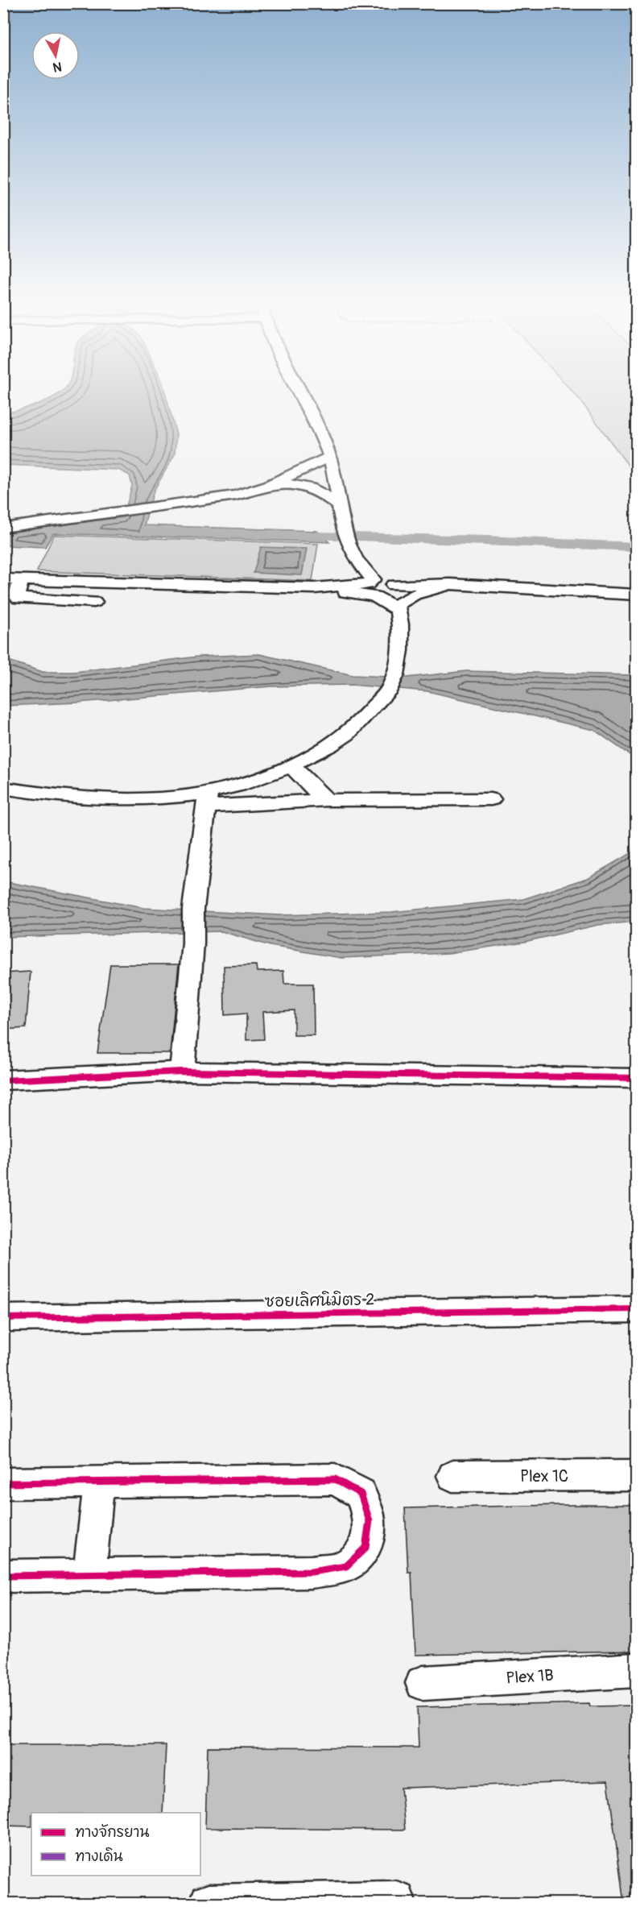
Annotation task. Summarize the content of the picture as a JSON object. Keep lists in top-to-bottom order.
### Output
{
  "streets": {
    "street": ["ซอยเลิศนิมิตร 2", "Plex 1C", "Plex 1B"]
  },
  "legend": ["ทางจักรยาน", "ทางเดิน"],
  "north": "bottom"
}
